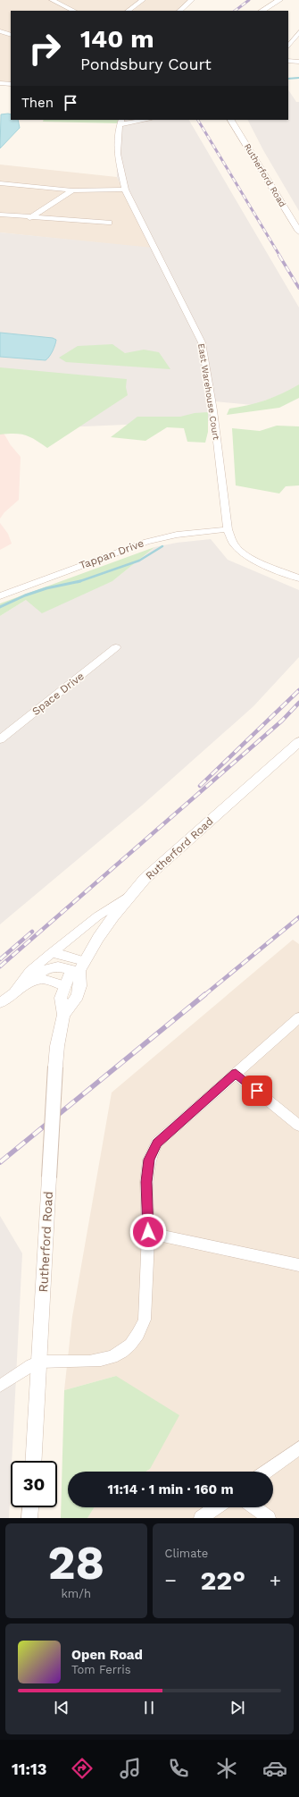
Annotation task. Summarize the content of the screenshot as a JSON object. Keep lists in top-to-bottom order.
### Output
{
  "streets": {
    "street": [
      "Rutherford Road",
      "East Warehouse Court",
      "Tappan Drive",
      "Space Drive"
    ]
  },
  "crossings": [
    ["East Warehouse Court", "Tappan Drive"]
  ],
  "page": {
    "turn": ["140 m", "Pondsbury Court"],
    "then": "Then",
    "limit": "30",
    "trip": "11:14 · 1 min · 160 m",
    "tile": [
      ["28", "km/h"],
      "Climate"
    ],
    "heat": ["−", "22°", "+"],
    "song": ["Open Road", "Tom Ferris"],
    "tabs": "11:13"
  }
}
